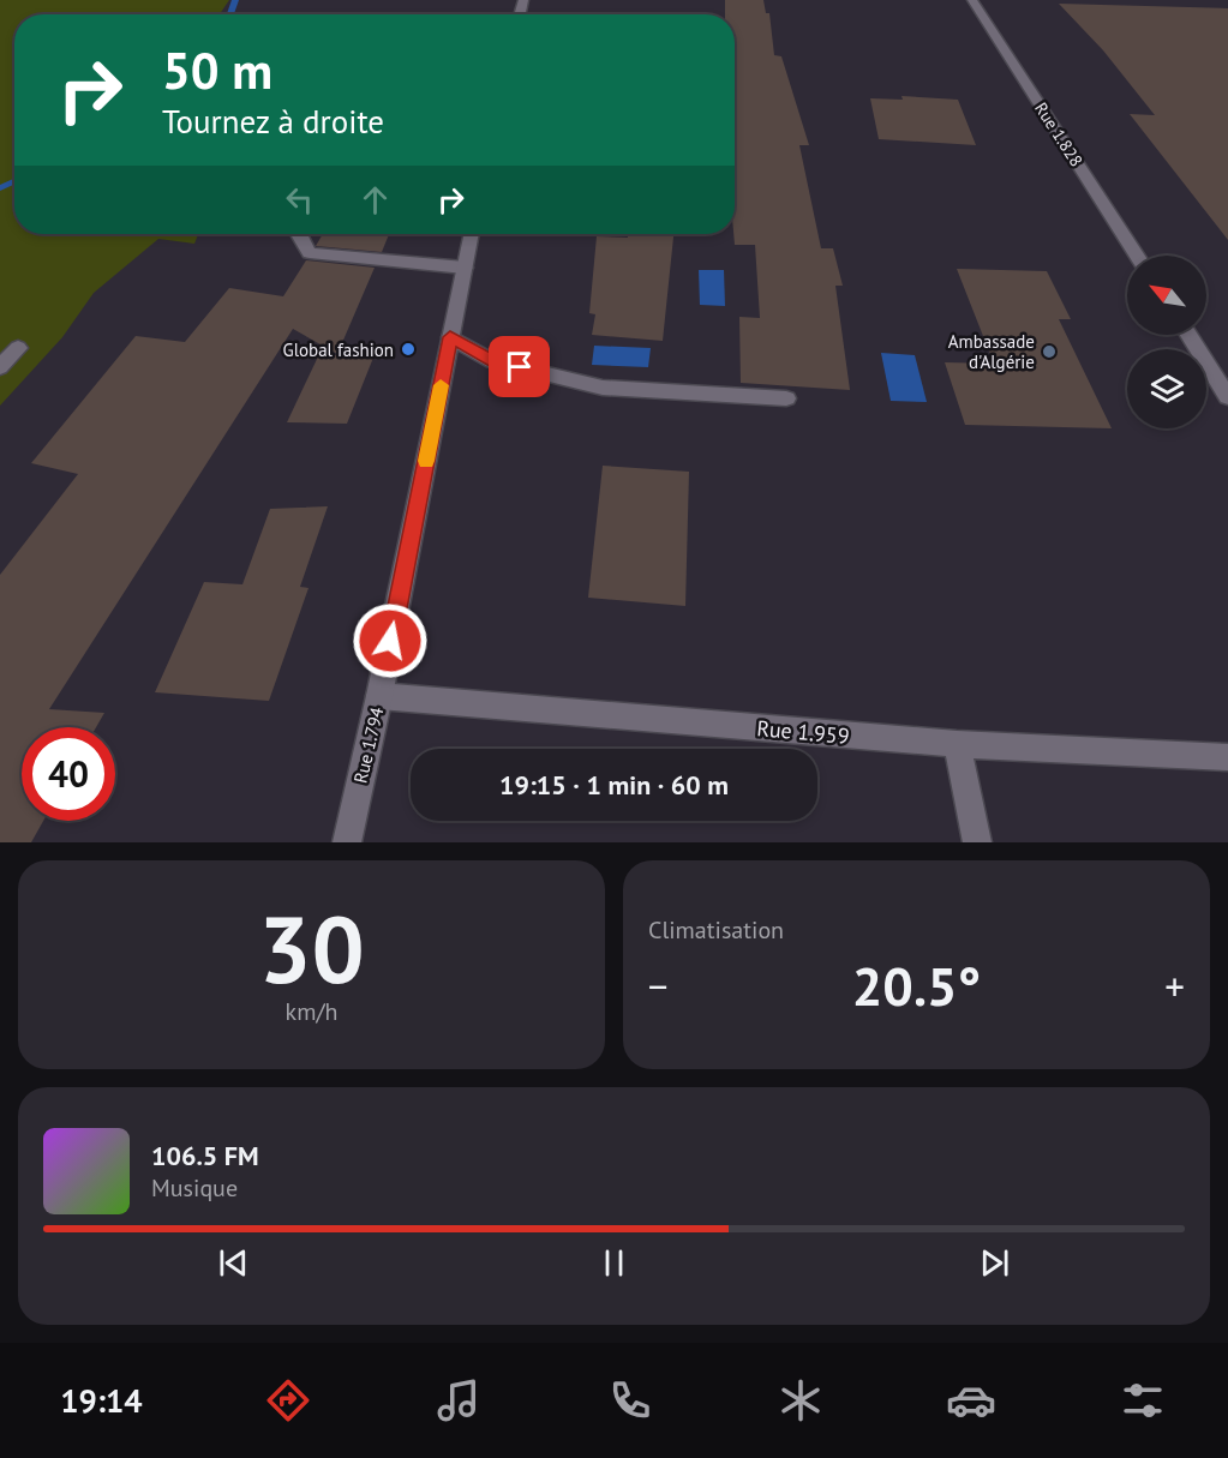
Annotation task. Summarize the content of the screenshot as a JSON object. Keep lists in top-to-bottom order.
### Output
{
  "streets": {
    "street": ["Rue 1.828", "Rue 1.959", "Rue 1.794"]
  },
  "crossings": [
    ["Rue 1.959", "Rue 1.794"]
  ],
  "places": ["Global fashion", "Ambassade d'Algérie"],
  "north": "top left",
  "page": {
    "turn": ["50 m", "Tournez à droite"],
    "limit": "40",
    "trip": "19:15 · 1 min · 60 m",
    "tile": [
      ["30", "km/h"],
      "Climatisation"
    ],
    "heat": ["−", "20.5°", "+"],
    "song": ["106.5 FM", "Musique"],
    "tabs": "19:14"
  }
}
